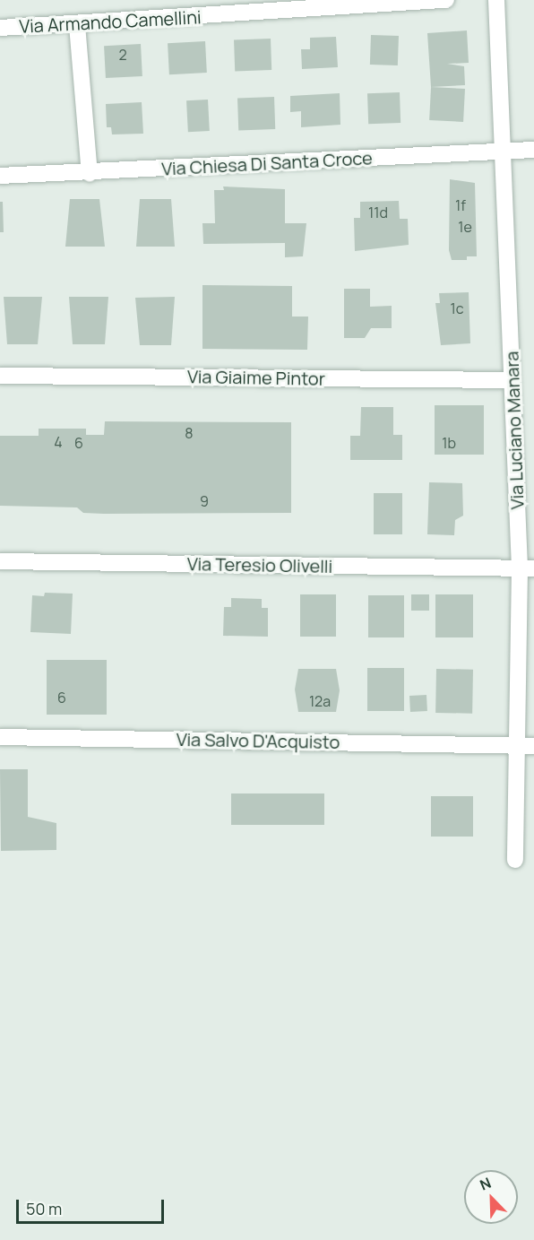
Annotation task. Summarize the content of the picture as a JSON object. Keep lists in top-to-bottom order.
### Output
{
  "streets": {
    "street": [
      "Via Armando Camellini",
      "Via Chiesa Di Santa Croce",
      "Via Giaime Pintor",
      "Via Luciano Manara",
      "Via Teresio Olivelli",
      "Via Salvo D'Acquisto"
    ]
  },
  "crossings": [
    ["Via Chiesa Di Santa Croce", "Via Luciano Manara"],
    ["Via Giaime Pintor", "Via Luciano Manara"],
    ["Via Luciano Manara", "Via Teresio Olivelli"],
    ["Via Luciano Manara", "Via Salvo D'Acquisto"]
  ],
  "house_numbers": [
    "2",
    "1f",
    "11d",
    "1e",
    "1c",
    "8",
    "4",
    "6",
    "1b",
    "9",
    "6",
    "12a"
  ],
  "scale_bar": "50 m",
  "north": "top left"
}
